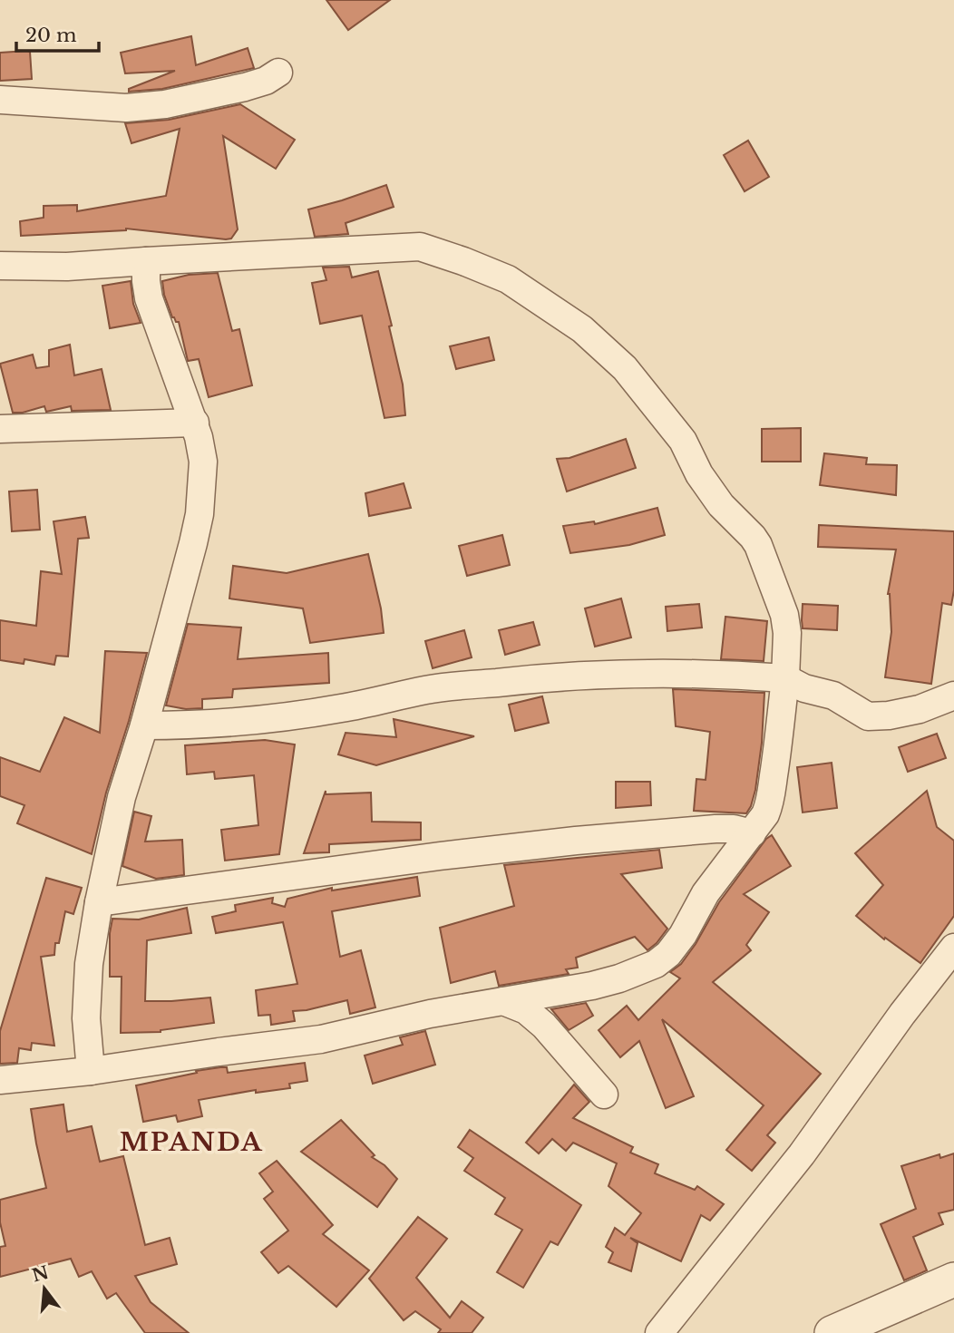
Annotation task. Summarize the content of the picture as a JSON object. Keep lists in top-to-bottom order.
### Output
{
  "districts": ["MPANDA"],
  "scale_bar": "20 m",
  "north": "top"
}
